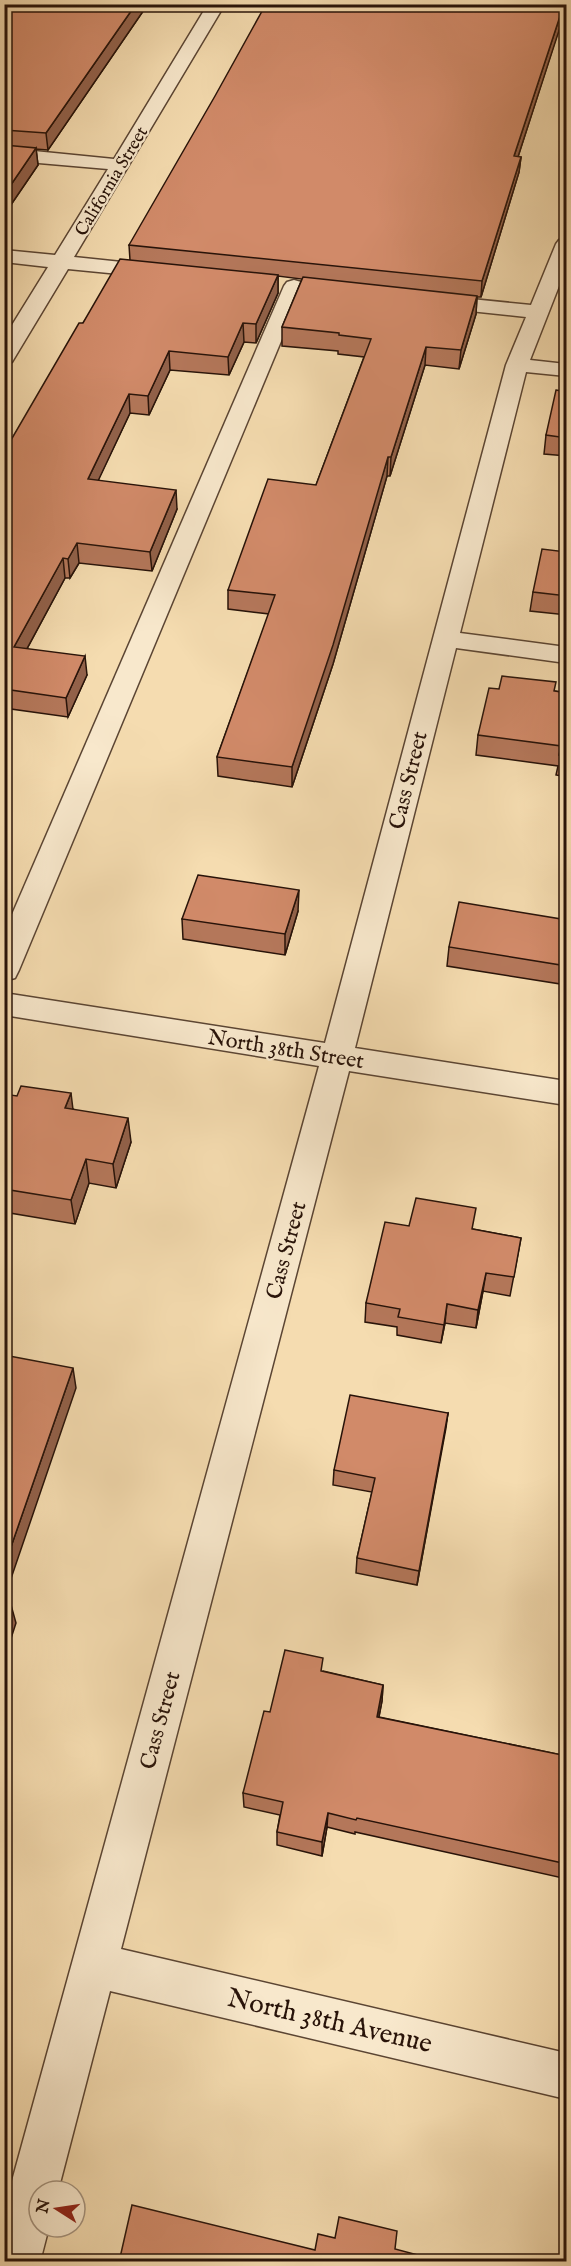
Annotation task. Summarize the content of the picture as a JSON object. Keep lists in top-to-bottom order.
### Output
{
  "streets": {
    "street": [
      "California Street",
      "Cass Street",
      "North 38th Street",
      "North 38th Avenue"
    ]
  },
  "crossings": [
    ["Cass Street", "North 38th Street"],
    ["Cass Street", "North 38th Avenue"]
  ],
  "north": "left"
}
